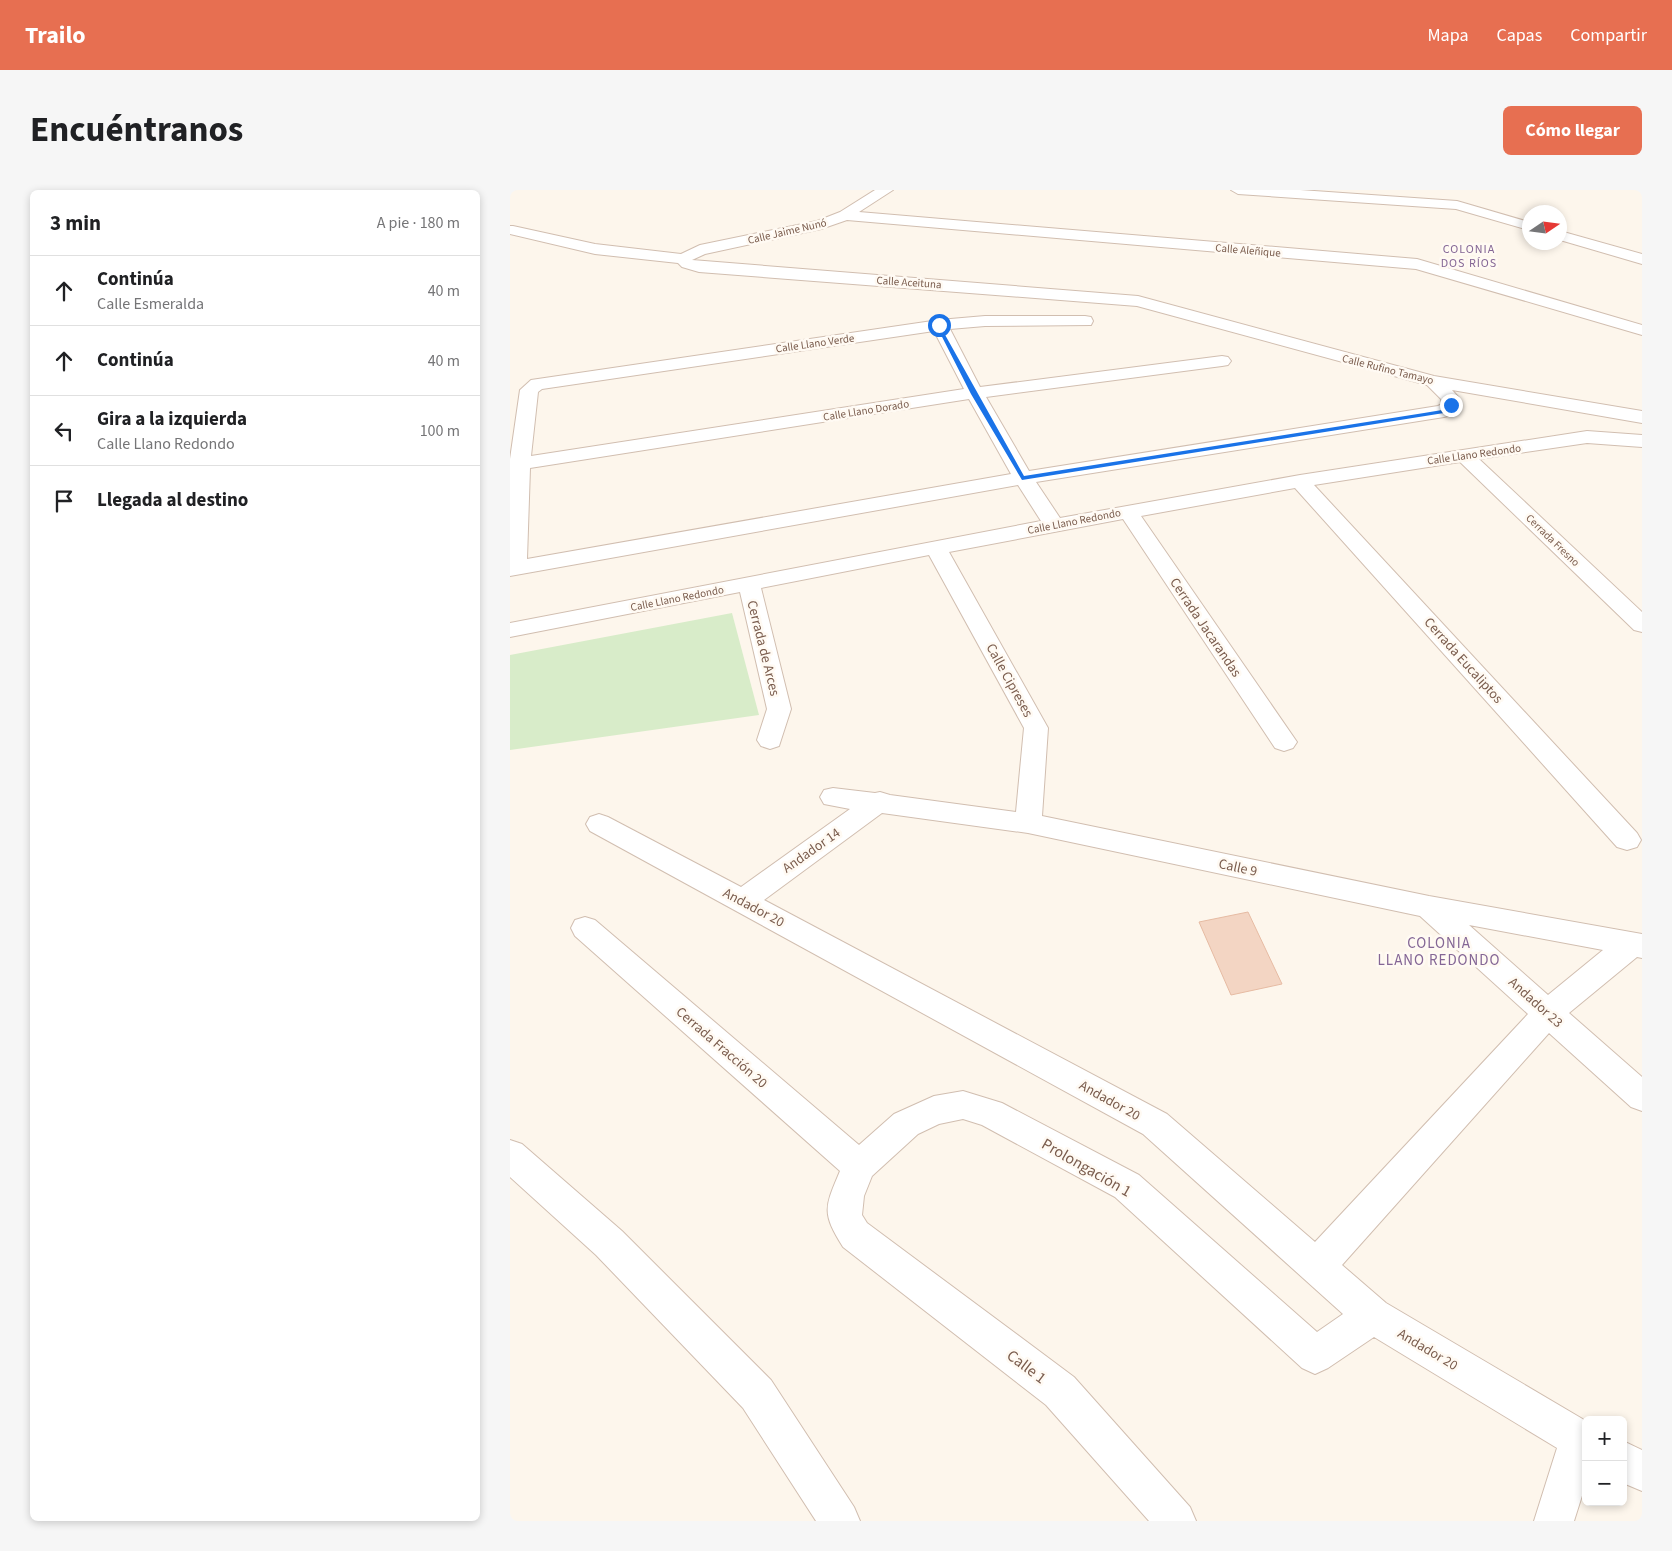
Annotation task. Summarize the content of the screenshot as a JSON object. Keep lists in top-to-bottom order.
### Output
{
  "streets": {
    "street": [
      "Calle Jaime Nunó",
      "Calle Aleñique",
      "Calle Aceituna",
      "Calle Llano Verde",
      "Calle Rufino Tamayo",
      "Calle Llano Dorado",
      "Calle Llano Redondo",
      "Cerrada Fresno",
      "Cerrada Jacarandas",
      "Cerrada de Arces",
      "Cerrada Eucaliptos",
      "Calle Cipreses",
      "Andador 14",
      "Calle 9",
      "Andador 20",
      "Andador 23",
      "Cerrada Fracción 20",
      "Prolongación 1",
      "Calle 1"
    ]
  },
  "crossings": [
    ["Calle Jaime Nunó", "Calle Aleñique"],
    ["Calle Jaime Nunó", "Calle Aceituna"],
    ["Calle Aceituna", "Calle Rufino Tamayo"],
    ["Calle Llano Verde", "Calle Llano Dorado"],
    ["Calle Llano Redondo", "Cerrada Fresno"],
    ["Calle Llano Redondo", "Cerrada Jacarandas"],
    ["Calle Llano Redondo", "Cerrada de Arces"],
    ["Calle Llano Redondo", "Cerrada Eucaliptos"],
    ["Calle Llano Redondo", "Calle Cipreses"],
    ["Calle Cipreses", "Calle 9"],
    ["Andador 14", "Calle 9"],
    ["Andador 14", "Andador 20"],
    ["Calle 9", "Andador 23"],
    ["Andador 20", "Prolongación 1"],
    ["Cerrada Fracción 20", "Prolongación 1"],
    ["Prolongación 1", "Calle 1"]
  ],
  "districts": ["COLONIA DOS RÍOS", "COLONIA LLANO REDONDO"],
  "north": "right",
  "page": {
    "header": "Trailo",
    "nav": ["Mapa", "Capas", "Compartir"],
    "title": "Encuéntranos",
    "buttons": "Cómo llegar",
    "heading": ["3 min", "A pie · 180 m"],
    "list": [
      ["Continúa", "Calle Esmeralda", "40 m"],
      ["Continúa", "40 m"],
      ["Gira a la izquierda", "Calle Llano Redondo", "100 m"],
      "Llegada al destino"
    ],
    "map_buttons": ["+", "−"]
  }
}
